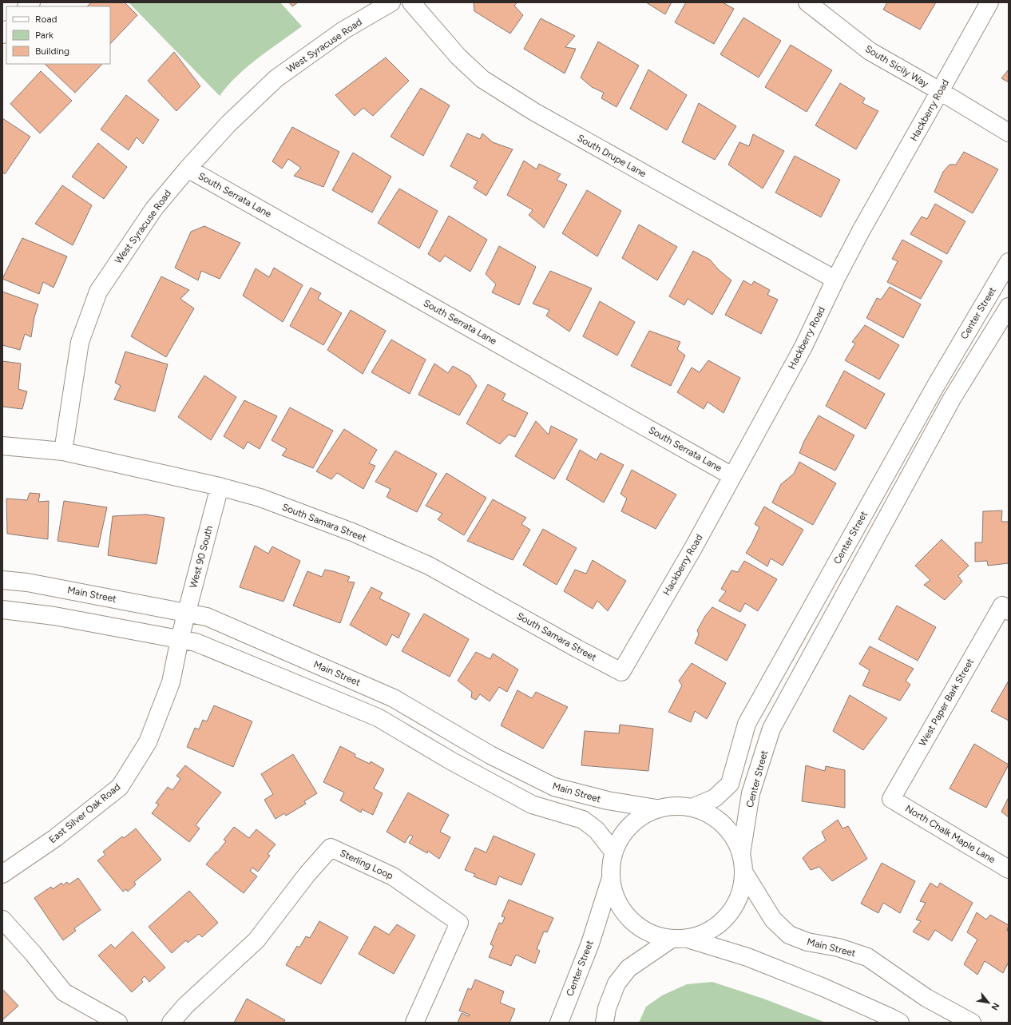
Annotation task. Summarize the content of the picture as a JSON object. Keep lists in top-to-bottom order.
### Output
{
  "streets": {
    "street": [
      "West Syracuse Road",
      "South Sicily Way",
      "Hackberry Road",
      "South Drupe Lane",
      "South Serrata Lane",
      "Center Street",
      "South Samara Street",
      "West 90 South",
      "Main Street",
      "West Paper Bark Street",
      "East Silver Oak Road",
      "North Chalk Maple Lane",
      "Sterling Loop"
    ]
  },
  "crossings": [
    ["West Syracuse Road", "South Serrata Lane"],
    ["West Syracuse Road", "South Samara Street"],
    ["South Sicily Way", "Hackberry Road"],
    ["Hackberry Road", "South Drupe Lane"],
    ["Hackberry Road", "South Serrata Lane"],
    ["Hackberry Road", "South Samara Street"],
    ["South Samara Street", "West 90 South"],
    ["West 90 South", "Main Street"],
    ["West 90 South", "East Silver Oak Road"],
    ["Main Street", "East Silver Oak Road"],
    ["West Paper Bark Street", "North Chalk Maple Lane"]
  ],
  "legend": ["Road", "Park", "Building"],
  "north": "bottom right"
}
